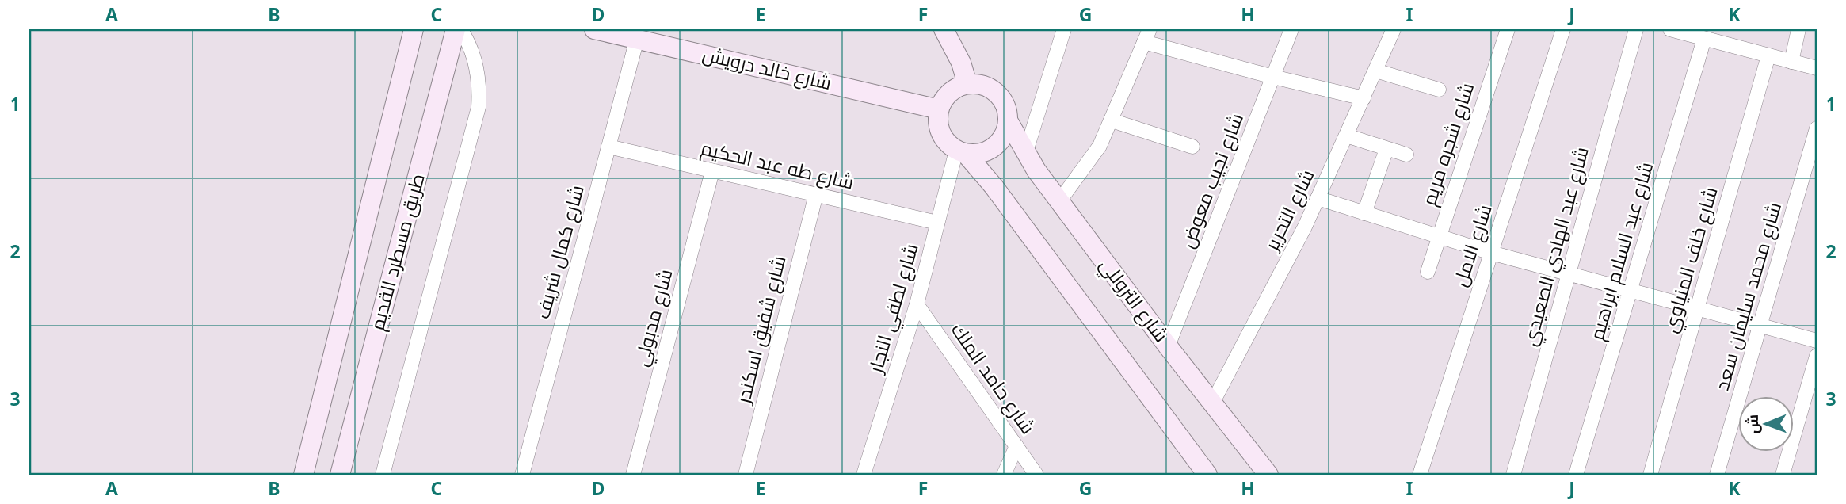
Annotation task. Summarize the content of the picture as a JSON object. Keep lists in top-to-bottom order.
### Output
{
  "streets": {
    "street": [
      "شارع خالد درويش",
      "شارع شجره مريم",
      "شارع طه عبد الحكيم",
      "شارع نجيب معوض",
      "شارع التحرير",
      "شارع الامل",
      "شارع عبد الهادي الصعيدي",
      "شارع عبد السلام ابراهيم",
      "طريق مسطرد القديم",
      "شارع كمال شريف",
      "شارع خلف المنياوي",
      "شارع محمد سليمان سعد",
      "شارع التروللي",
      "شارع لطفي النجار",
      "شارع مدبولي",
      "شارع شفيق اسكندر",
      "شارع حامد الملك"
    ]
  },
  "crossings": [
    ["شارع خالد درويش", "شارع كمال شريف"],
    ["شارع خالد درويش", "شارع التروللي"],
    ["شارع خالد درويش", "شارع لطفي النجار"],
    ["شارع طه عبد الحكيم", "شارع كمال شريف"],
    ["شارع طه عبد الحكيم", "شارع لطفي النجار"],
    ["شارع طه عبد الحكيم", "شارع مدبولي"],
    ["شارع طه عبد الحكيم", "شارع شفيق اسكندر"],
    ["شارع نجيب معوض", "شارع التروللي"],
    ["شارع التحرير", "شارع التروللي"],
    ["شارع التروللي", "شارع لطفي النجار"],
    ["شارع لطفي النجار", "شارع حامد الملك"]
  ],
  "north": "left",
  "grid": {
    "columns": [
      "A",
      "B",
      "C",
      "D",
      "E",
      "F",
      "G",
      "H",
      "I",
      "J",
      "K"
    ],
    "rows": ["1", "2", "3"]
  }
}
